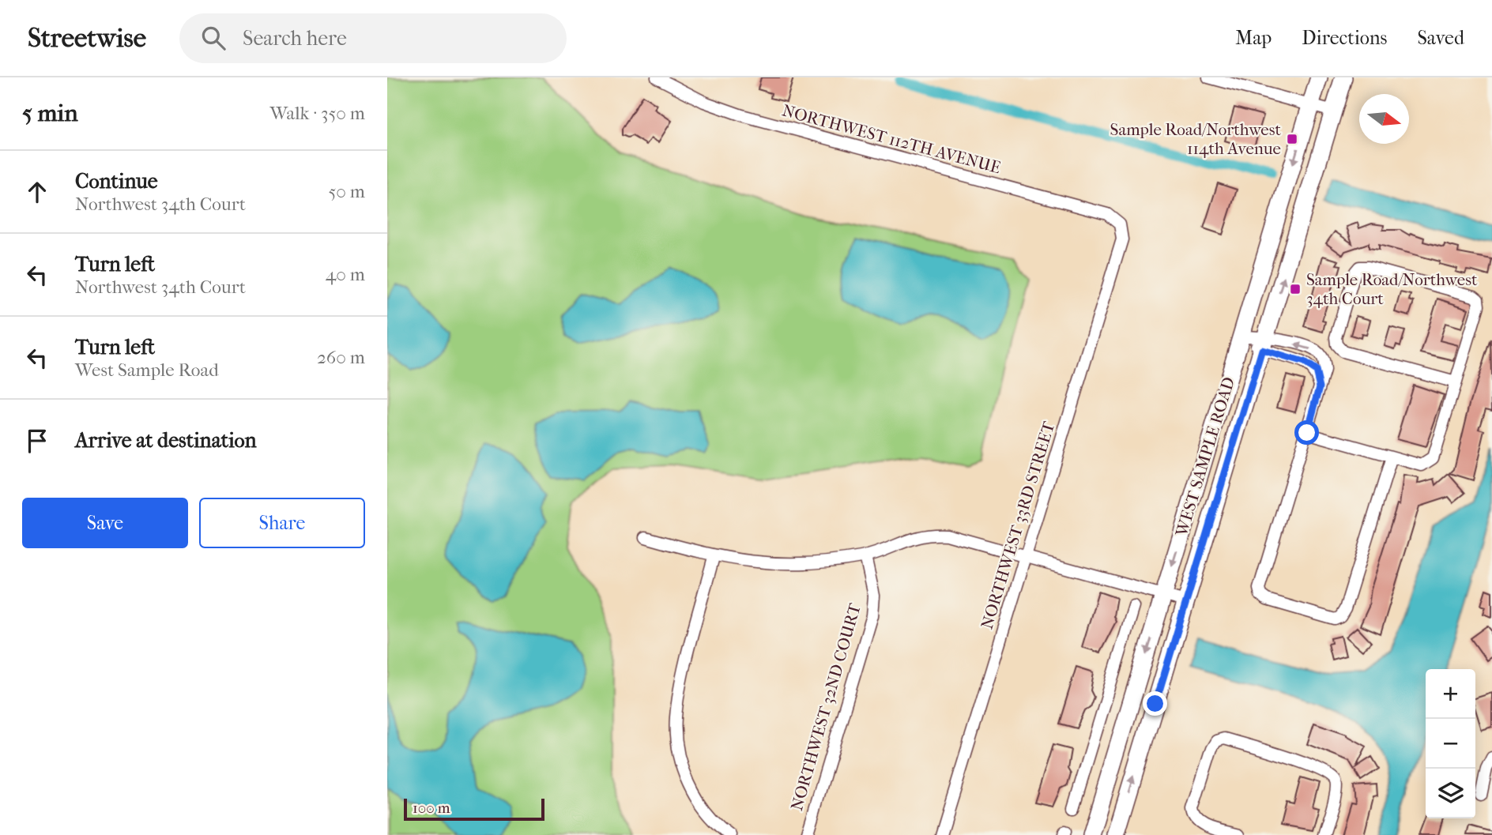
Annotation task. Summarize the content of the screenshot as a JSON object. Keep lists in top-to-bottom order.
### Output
{
  "streets": {
    "main road": ["WEST SAMPLE ROAD"],
    "street": ["NORTHWEST 112TH AVENUE", "NORTHWEST 33RD STREET", "NORTHWEST 32ND COURT"]
  },
  "crossings": [
    ["NORTHWEST 112TH AVENUE", "NORTHWEST 33RD STREET"]
  ],
  "places": {
    "transit": ["Sample Road/Northwest 114th Avenue", "Sample Road/Northwest 34th Court"]
  },
  "scale_bar": "100 m",
  "north": "right",
  "page": {
    "header": "Streetwise",
    "search": "Search here",
    "nav": ["Map", "Directions", "Saved"],
    "heading": ["5 min", "Walk · 350 m"],
    "list": [
      ["Continue", "Northwest 34th Court", "50 m"],
      ["Turn left", "Northwest 34th Court", "40 m"],
      ["Turn left", "West Sample Road", "260 m"],
      "Arrive at destination"
    ],
    "buttons": ["Save", "Share"],
    "map_buttons": ["+", "−"],
    "scale": "100 m"
  }
}
